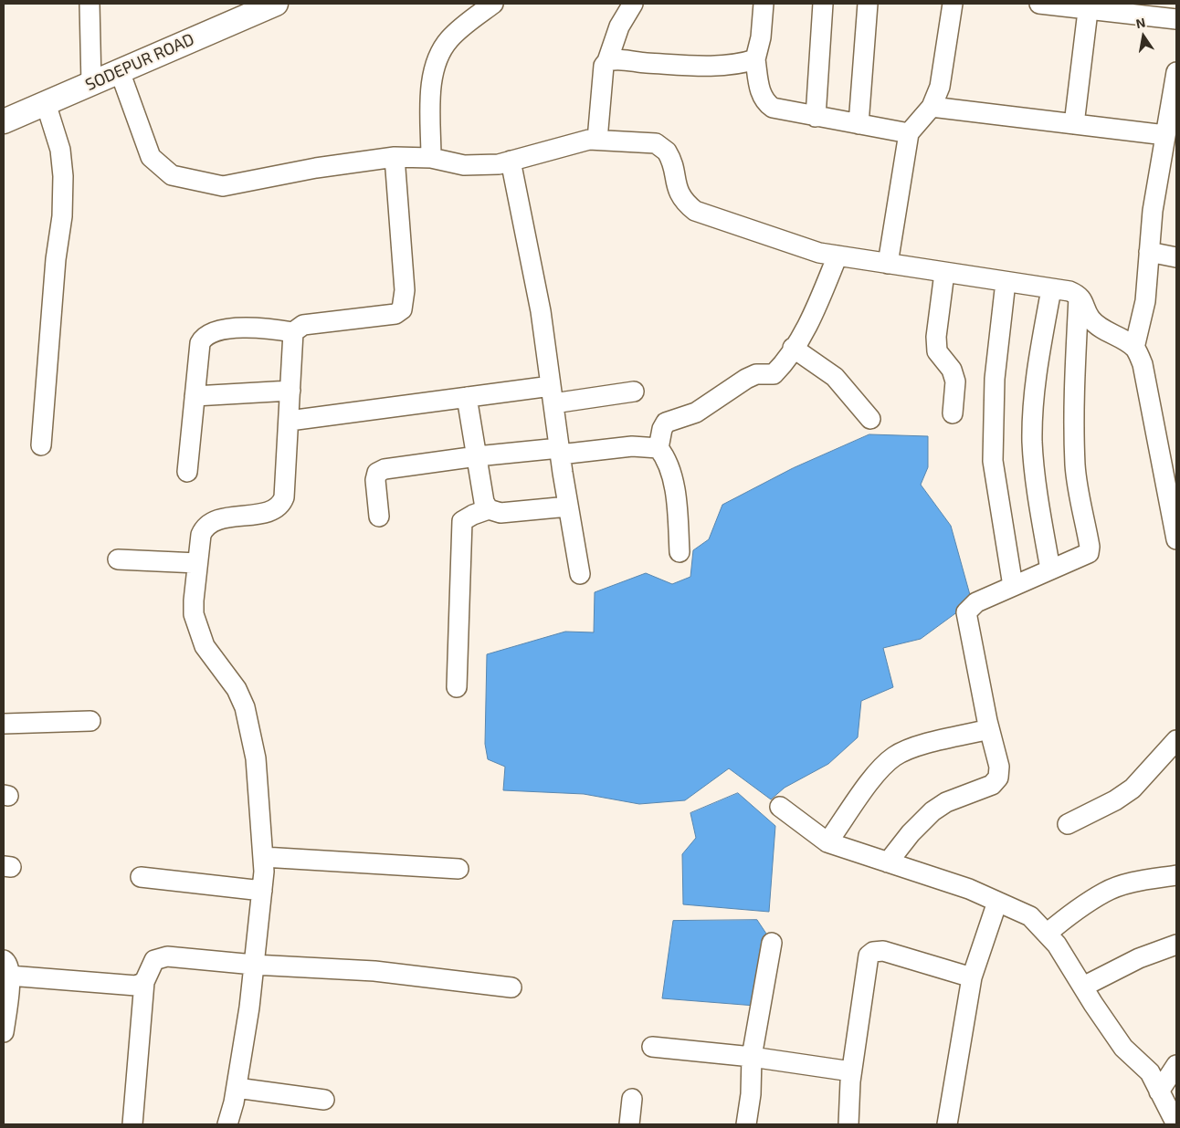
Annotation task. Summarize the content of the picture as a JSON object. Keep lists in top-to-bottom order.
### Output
{
  "streets": {
    "main road": ["SODEPUR ROAD"]
  },
  "north": "top"
}
